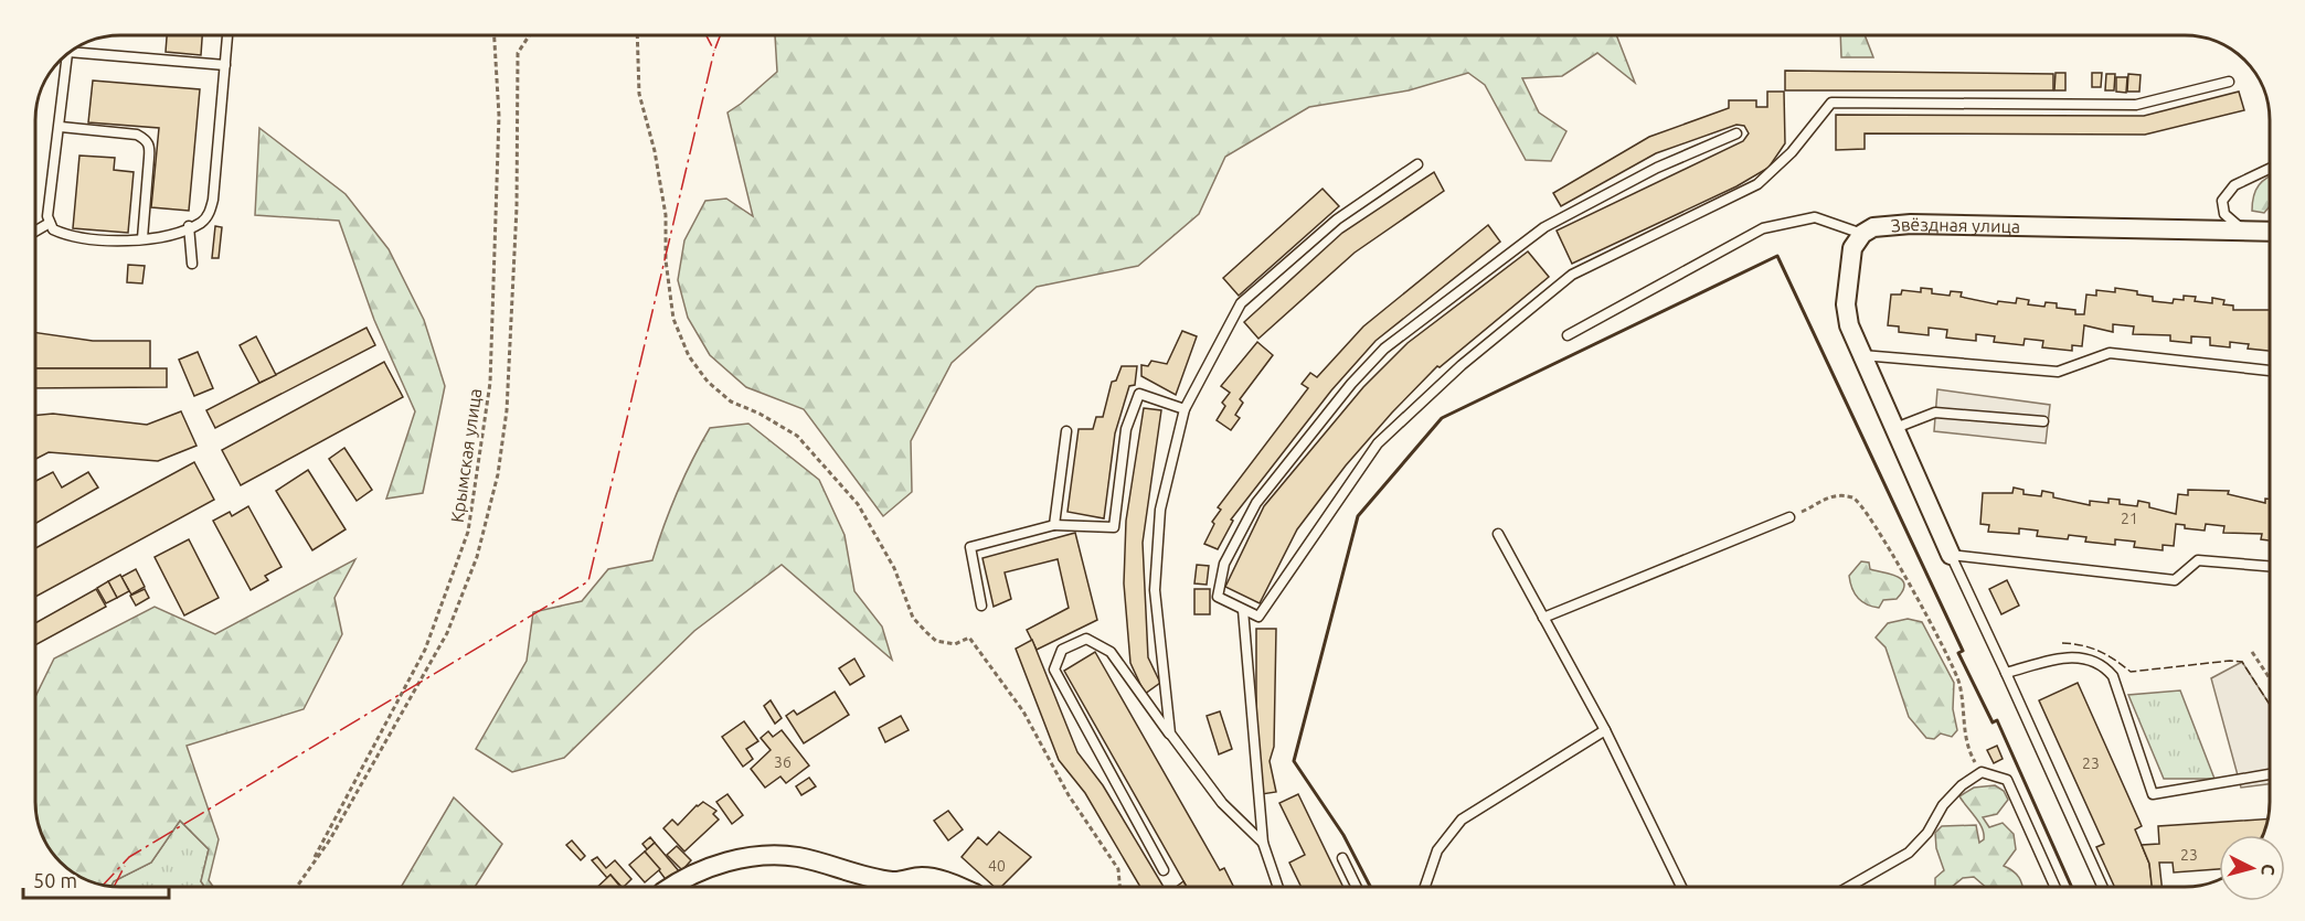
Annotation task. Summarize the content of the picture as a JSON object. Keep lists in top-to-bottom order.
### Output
{
  "streets": {
    "street": ["Звёздная улица"],
    "path": ["Крымская улица"]
  },
  "house_numbers": [
    "21",
    "36",
    "23",
    "23",
    "40"
  ],
  "scale_bar": "50 m",
  "north": "right"
}
